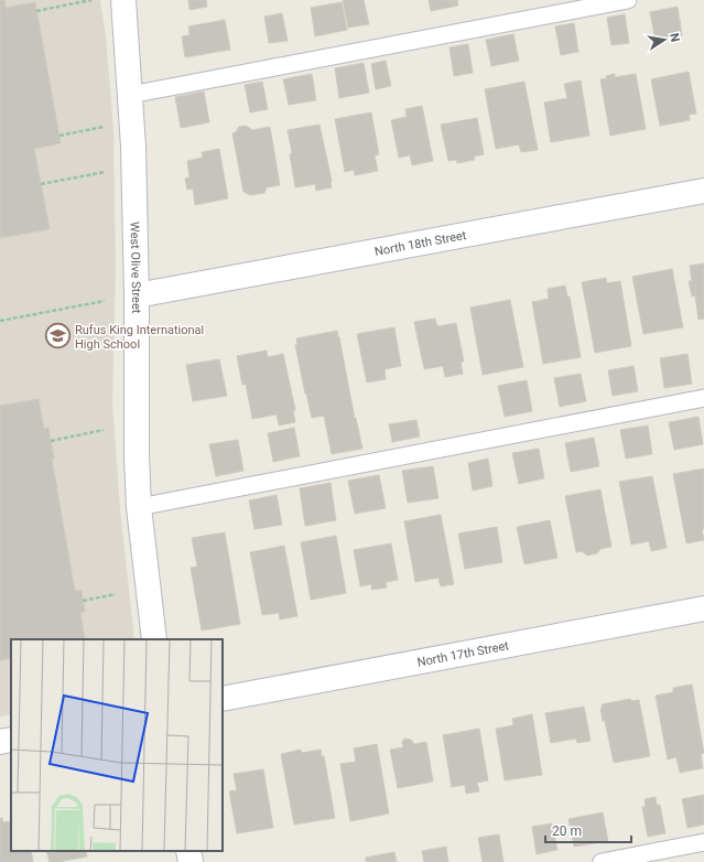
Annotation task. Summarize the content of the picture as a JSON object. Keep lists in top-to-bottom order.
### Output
{
  "streets": {
    "street": ["North 18th Street", "West Olive Street", "North 17th Street"]
  },
  "crossings": [
    ["North 18th Street", "West Olive Street"]
  ],
  "places": {
    "school or university": ["Rufus King International High School"]
  },
  "scale_bar": "20 m",
  "north": "right"
}
